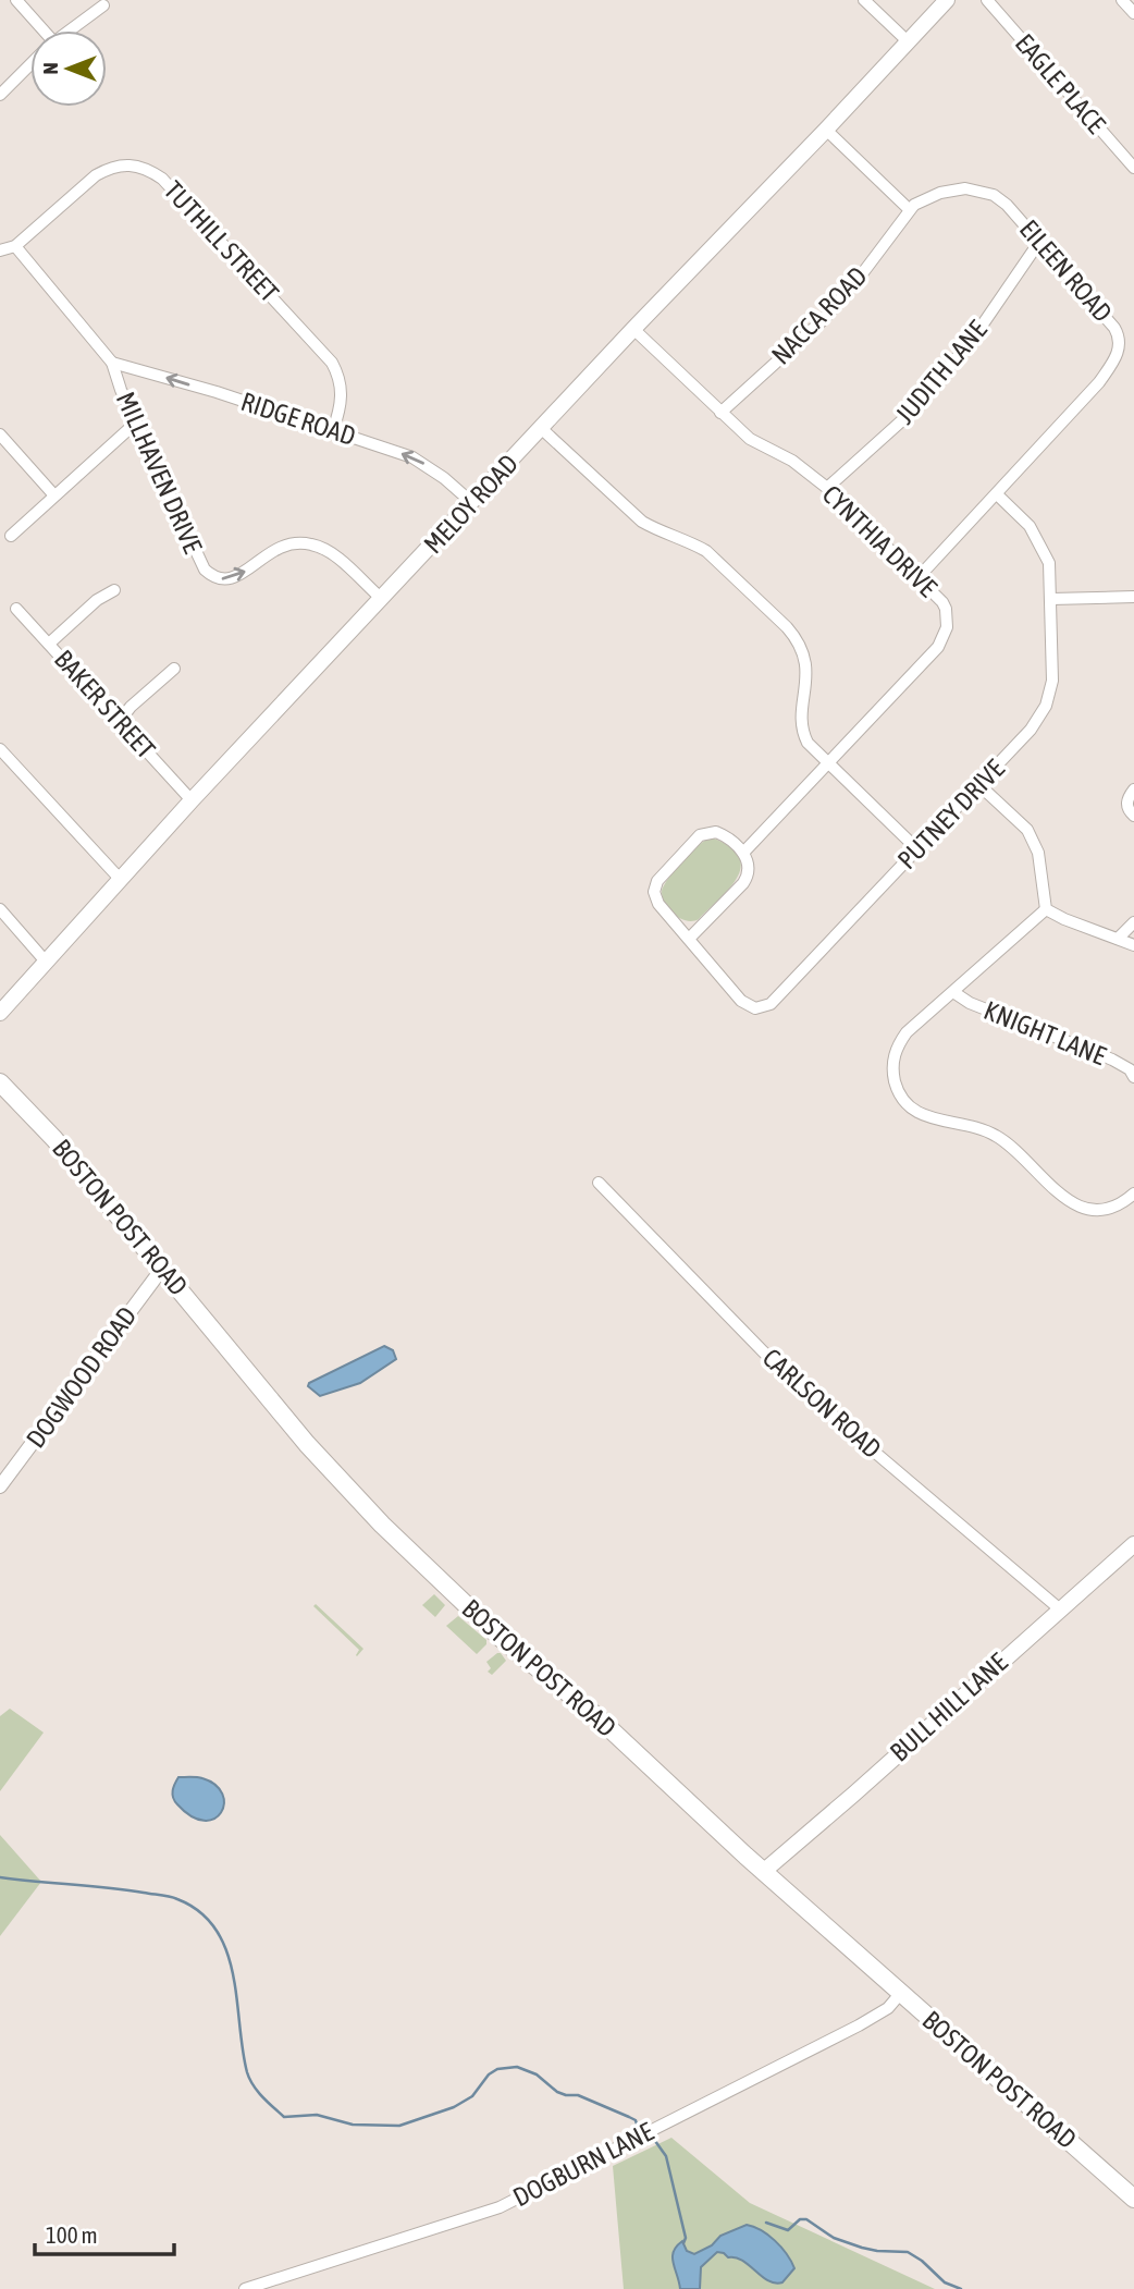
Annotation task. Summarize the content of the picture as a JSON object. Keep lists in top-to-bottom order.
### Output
{
  "streets": {
    "main road": ["MELOY ROAD", "BOSTON POST ROAD", "BULL HILL LANE"],
    "street": [
      "EAGLE PLACE",
      "TUTHILL STREET",
      "EILEEN ROAD",
      "NACCA ROAD",
      "JUDITH LANE",
      "RIDGE ROAD",
      "MILLHAVEN DRIVE",
      "CYNTHIA DRIVE",
      "BAKER STREET",
      "PUTNEY DRIVE",
      "KNIGHT LANE",
      "DOGWOOD ROAD",
      "CARLSON ROAD",
      "DOGBURN LANE"
    ]
  },
  "crossings": [
    ["TUTHILL STREET", "RIDGE ROAD"],
    ["TUTHILL STREET", "MILLHAVEN DRIVE"],
    ["EILEEN ROAD", "NACCA ROAD"],
    ["EILEEN ROAD", "JUDITH LANE"],
    ["EILEEN ROAD", "CYNTHIA DRIVE"],
    ["EILEEN ROAD", "PUTNEY DRIVE"],
    ["NACCA ROAD", "CYNTHIA DRIVE"],
    ["JUDITH LANE", "CYNTHIA DRIVE"],
    ["RIDGE ROAD", "MILLHAVEN DRIVE"],
    ["RIDGE ROAD", "MELOY ROAD"],
    ["MILLHAVEN DRIVE", "MELOY ROAD"],
    ["MELOY ROAD", "CYNTHIA DRIVE"],
    ["MELOY ROAD", "BAKER STREET"],
    ["BOSTON POST ROAD", "DOGWOOD ROAD"],
    ["BOSTON POST ROAD", "BULL HILL LANE"],
    ["BOSTON POST ROAD", "DOGBURN LANE"],
    ["CARLSON ROAD", "BULL HILL LANE"]
  ],
  "one_way": ["RIDGE ROAD", "MILLHAVEN DRIVE"],
  "scale_bar": "100 m",
  "north": "left"
}
